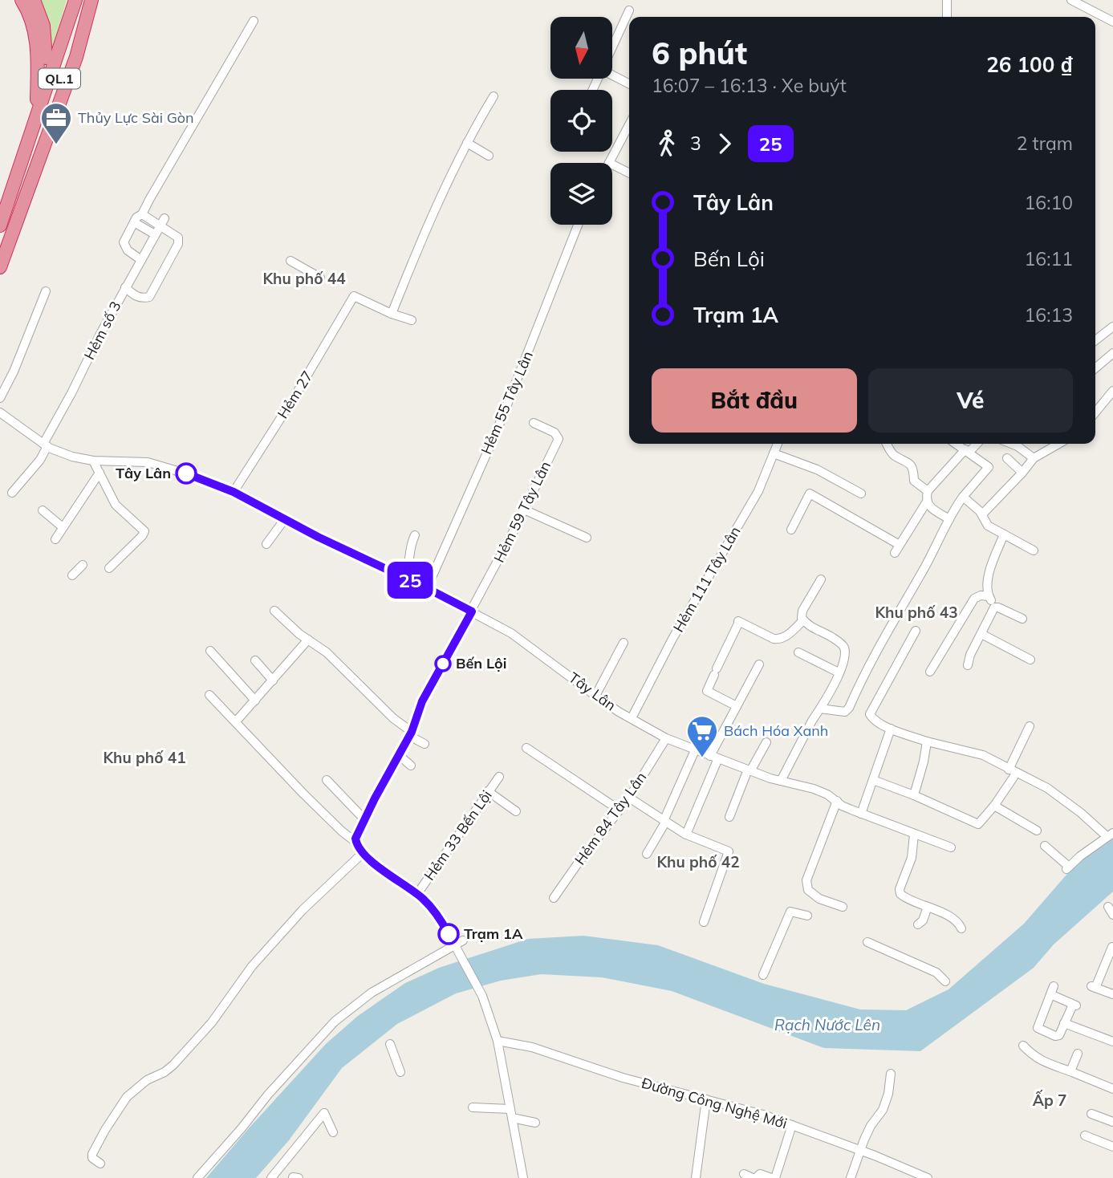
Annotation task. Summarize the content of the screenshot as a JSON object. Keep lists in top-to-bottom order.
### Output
{
  "streets": {
    "highway": ["QL.1"],
    "street": [
      "Hẻm số 3",
      "Hẻm 27",
      "Hẻm 55 Tây Lân",
      "Hẻm 59 Tây Lân",
      "Hẻm 111 Tây Lân",
      "Tây Lân",
      "Hẻm 84 Tây Lân",
      "Hẻm 33 Bến Lội",
      "Đường Công Nghệ Mới"
    ]
  },
  "crossings": [
    ["Hẻm số 3", "Tây Lân"],
    ["Hẻm 27", "Tây Lân"],
    ["Hẻm 55 Tây Lân", "Tây Lân"],
    ["Hẻm 59 Tây Lân", "Tây Lân"],
    ["Hẻm 111 Tây Lân", "Tây Lân"],
    ["Tây Lân", "Hẻm 84 Tây Lân"]
  ],
  "districts": [
    "Khu phố 44",
    "Khu phố 43",
    "Khu phố 41",
    "Khu phố 42",
    "Ấp 7"
  ],
  "water": ["Rạch Nước Lên"],
  "places": {
    "office": ["Thủy Lực Sài Gòn"],
    "other": ["Tây Lân", "Bến Lội", "Trạm 1A"],
    "supermarket": ["Bách Hóa Xanh"]
  },
  "lines": ["bus line 25"],
  "north": "bottom",
  "page": {
    "on_map": "25",
    "heading": ["6 phút", "16:07 – 16:13 · Xe buýt", "26 100 ₫"],
    "legs": ["3", "25", "2 trạm"],
    "list": [
      {
        "name": "Tây Lân",
        "value": "16:10"
      },
      {
        "name": "Bến Lội",
        "value": "16:11"
      },
      {
        "name": "Trạm 1A",
        "value": "16:13"
      }
    ],
    "buttons": ["Bắt đầu", "Vé"]
  }
}
